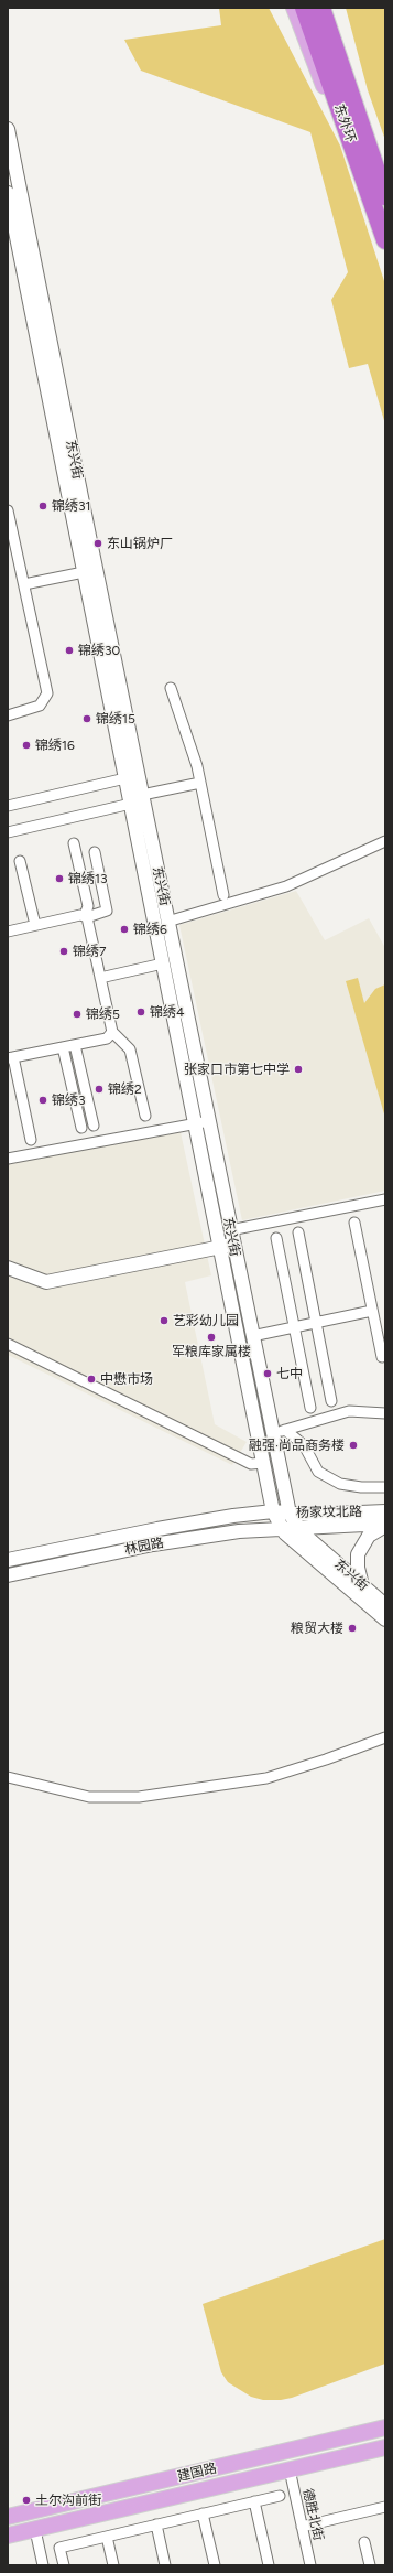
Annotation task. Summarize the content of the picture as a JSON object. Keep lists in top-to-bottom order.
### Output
{
  "streets": {
    "highway": ["东外环"],
    "main road": [
      "东兴街",
      "杨家坟北路",
      "林园路",
      "建国路"
    ],
    "street": ["德胜北街"]
  },
  "crossings": [
    ["东兴街", "杨家坟北路"],
    ["东兴街", "林园路"],
    ["杨家坟北路", "林园路"],
    ["建国路", "德胜北街"]
  ],
  "places": [
    "锦绣31",
    "东山锅炉厂",
    "锦绣30",
    "锦绣15",
    "锦绣16",
    "锦绣13",
    "锦绣6",
    "锦绣7",
    "锦绣4",
    "锦绣5",
    "张家口市第七中学",
    "锦绣2",
    "锦绣3",
    "艺彩幼儿园",
    "军粮库家属楼",
    "七中",
    "中懋市场",
    "融强·尚品商务楼",
    "粮贸大楼",
    "土尔沟前街"
  ]
}
